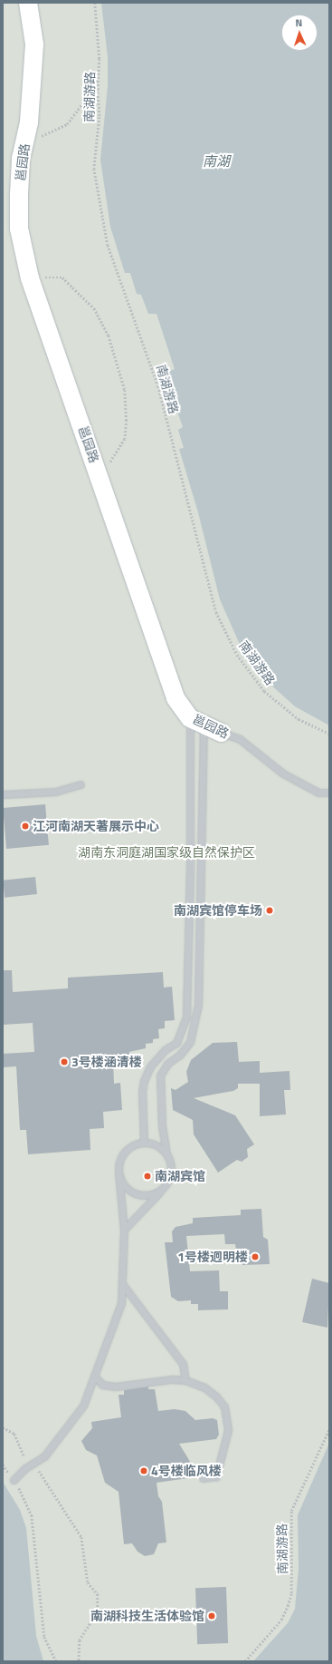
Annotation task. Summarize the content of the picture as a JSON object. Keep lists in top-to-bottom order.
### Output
{
  "streets": {
    "street": ["邕园路"],
    "path": ["南湖游路"]
  },
  "water": ["南湖"],
  "parks": ["湖南东洞庭湖国家级自然保护区"],
  "places": [
    "江河南湖天著展示中心",
    "南湖宾馆停车场",
    "3号楼涵清楼",
    "南湖宾馆",
    "1号楼迥明楼",
    "4号楼临风楼",
    "南湖科技生活体验馆"
  ],
  "north": "top"
}
